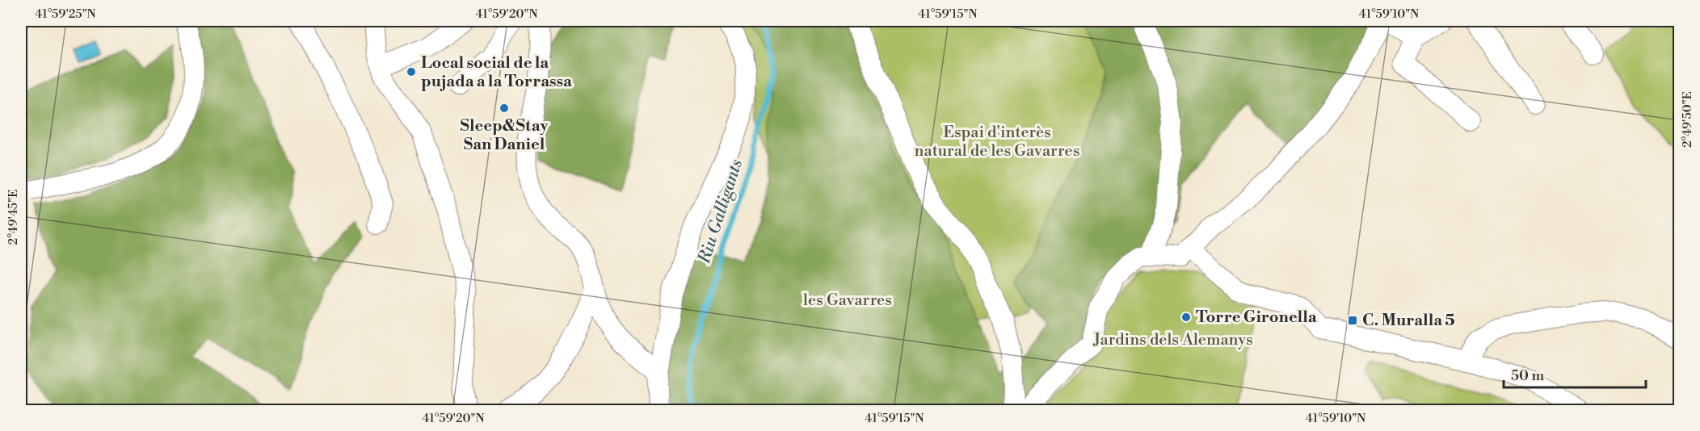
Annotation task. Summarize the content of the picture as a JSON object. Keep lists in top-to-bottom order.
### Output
{
  "water": ["Riu Galligants"],
  "parks": ["Espai d'interès natural de les Gavarres", "les Gavarres", "Jardins dels Alemanys"],
  "places": {
    "other": ["Local social de la pujada a la Torrassa", "Sleep&Stay San Daniel", "Torre Gironella"],
    "transit": ["C. Muralla 5"]
  },
  "scale_bar": "50 m",
  "coordinates": [
    "41°59'25\"N",
    "41°59'20\"N",
    "41°59'15\"N",
    "41°59'10\"N",
    "2°49'50\"E",
    "2°49'45\"E"
  ]
}
